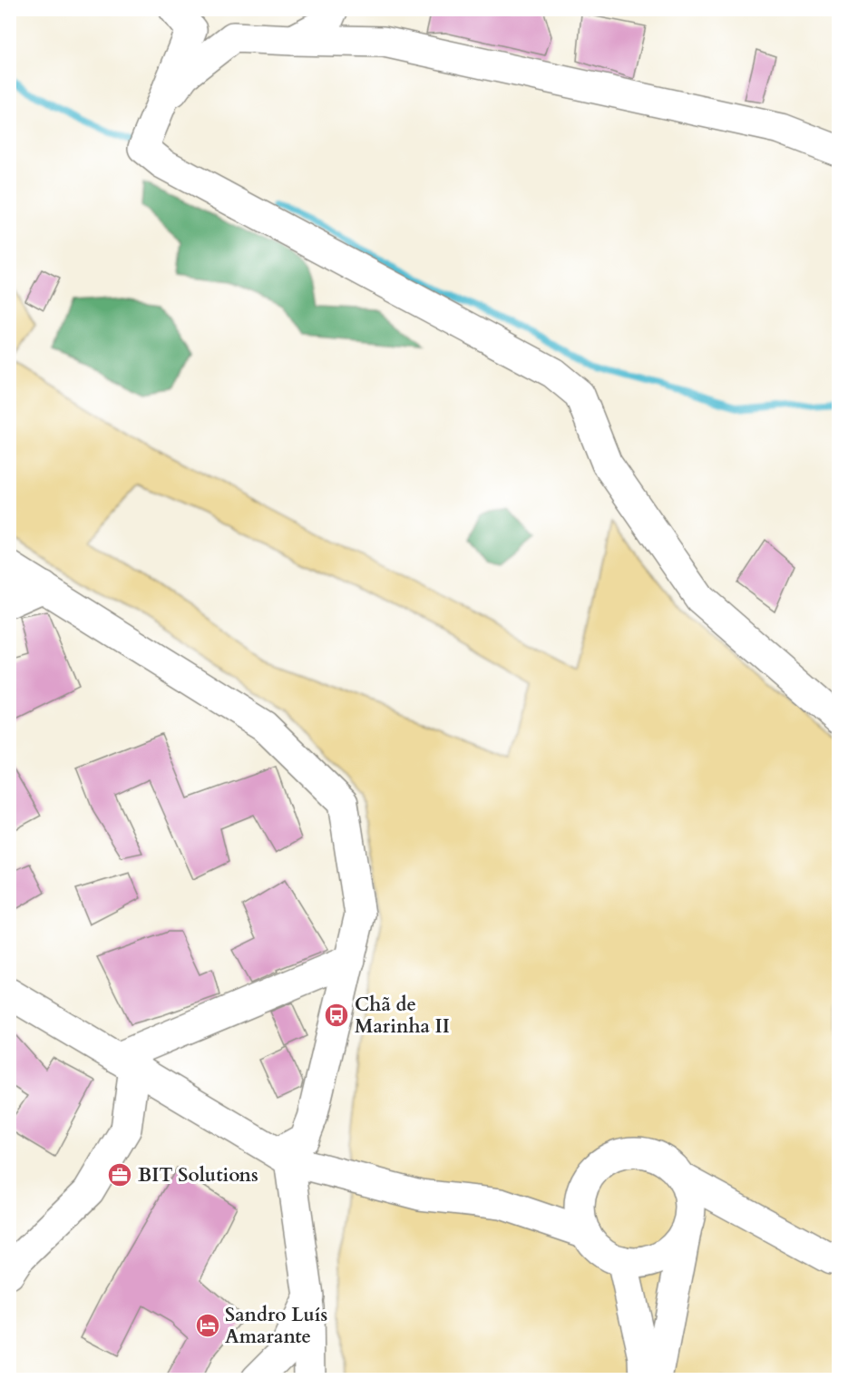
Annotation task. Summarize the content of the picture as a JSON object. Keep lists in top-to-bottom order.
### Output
{
  "places": {
    "bus stop": ["Chã de Marinha II"],
    "office": ["BIT Solutions"],
    "hotel": ["Sandro Luís Amarante"]
  }
}
